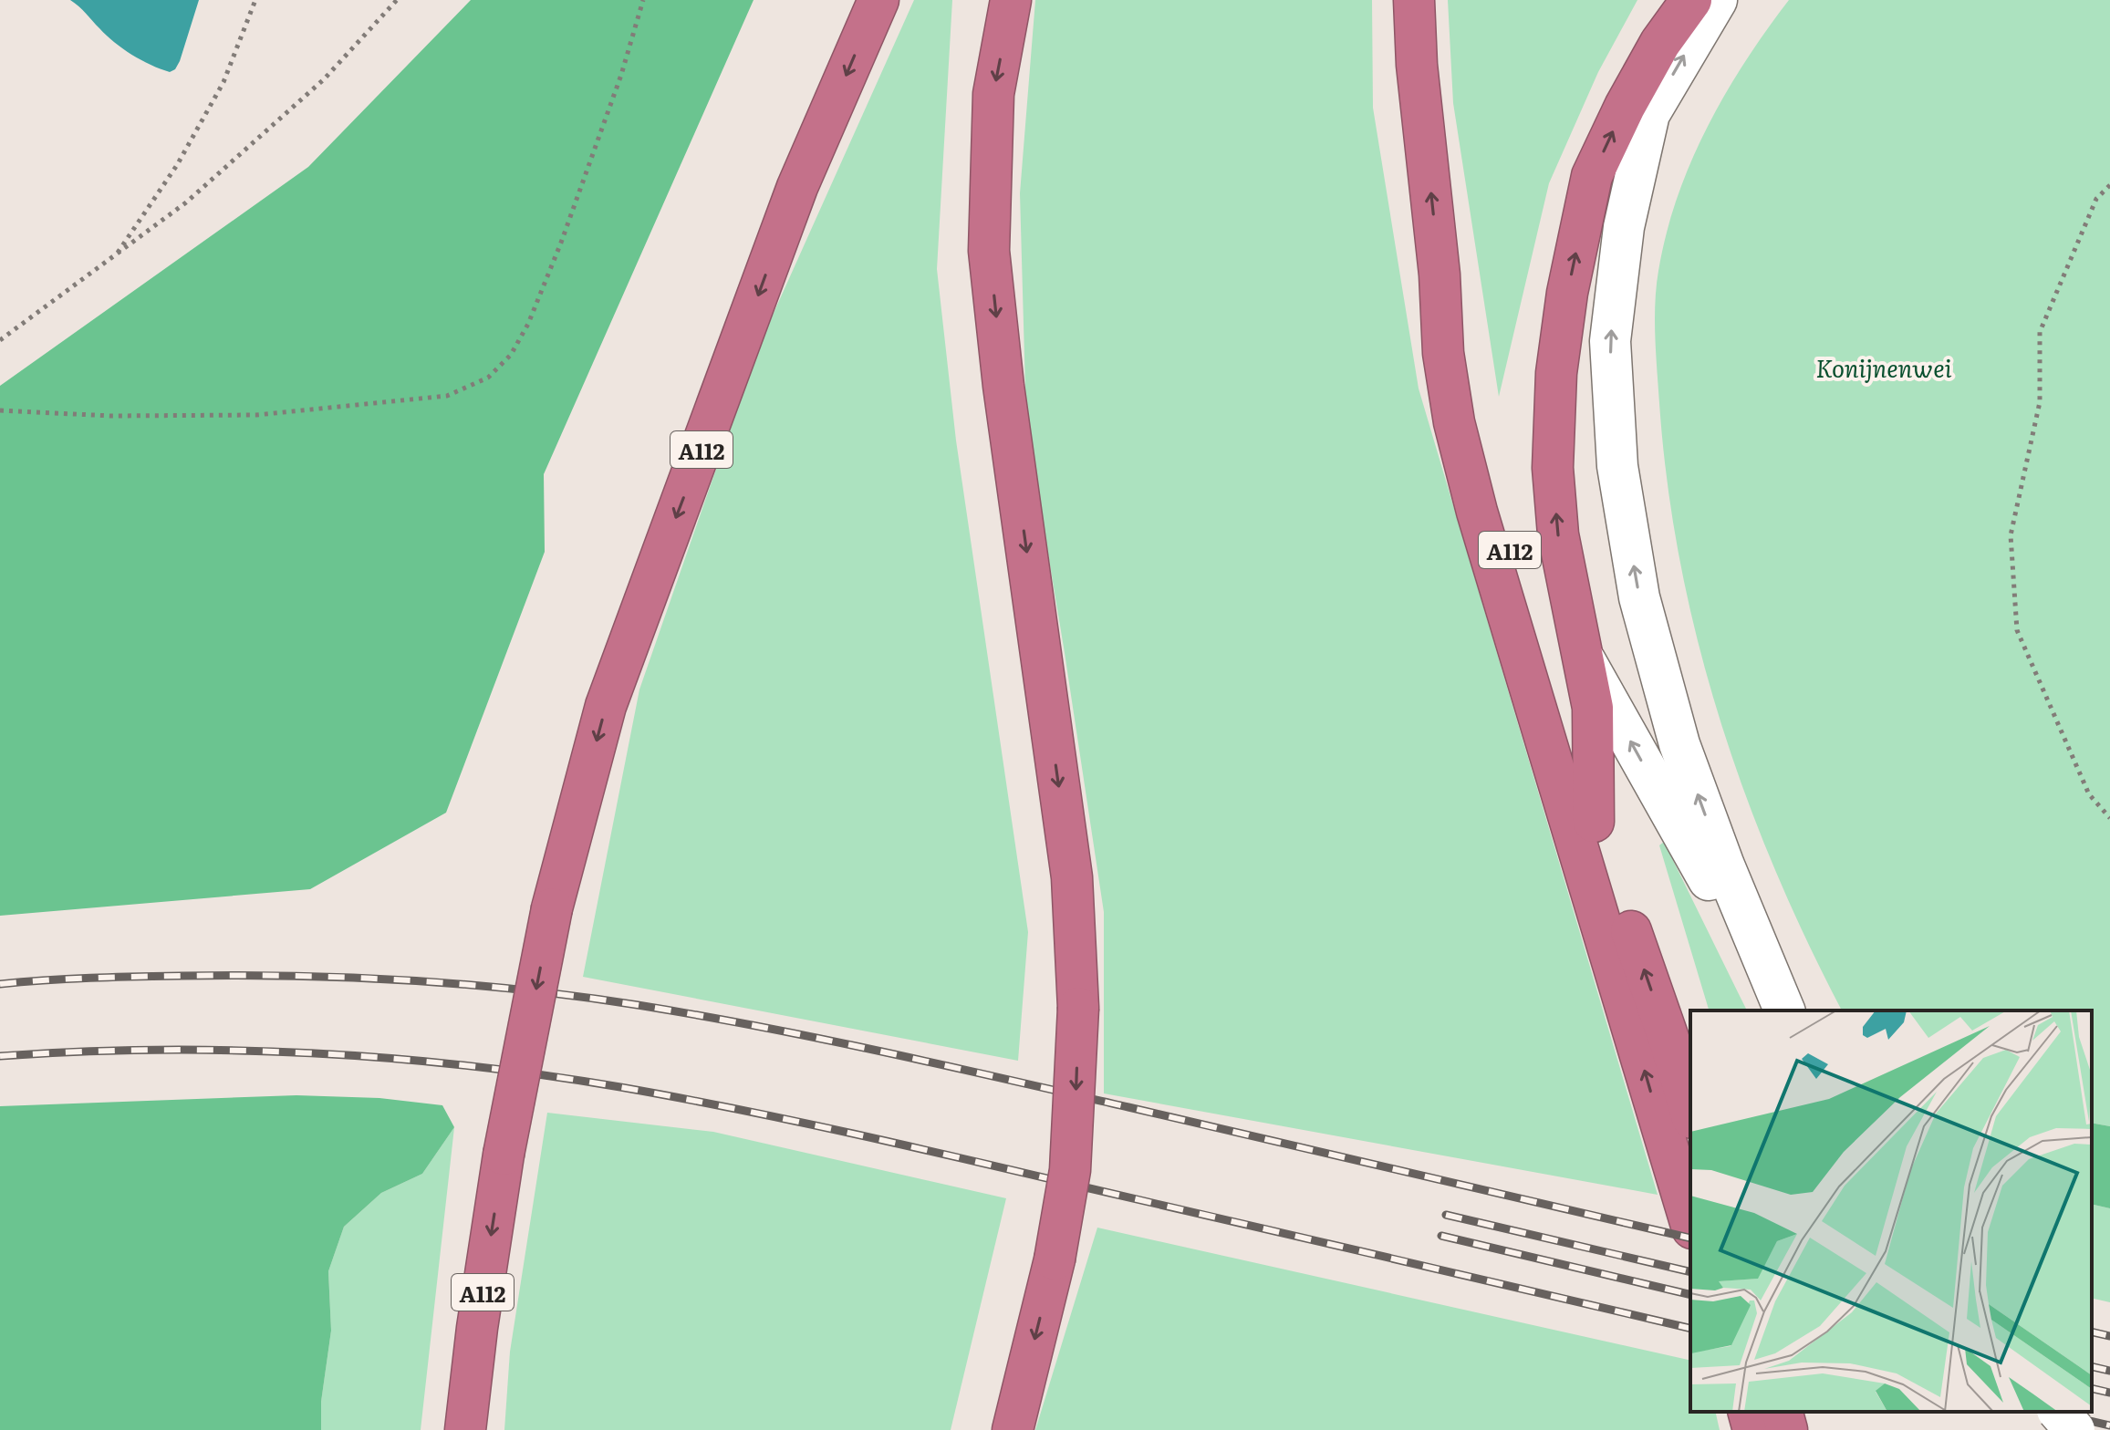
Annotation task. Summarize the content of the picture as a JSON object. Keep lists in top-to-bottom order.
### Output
{
  "streets": {
    "highway": ["A112"]
  },
  "parks": ["Konijnenwei"]
}
